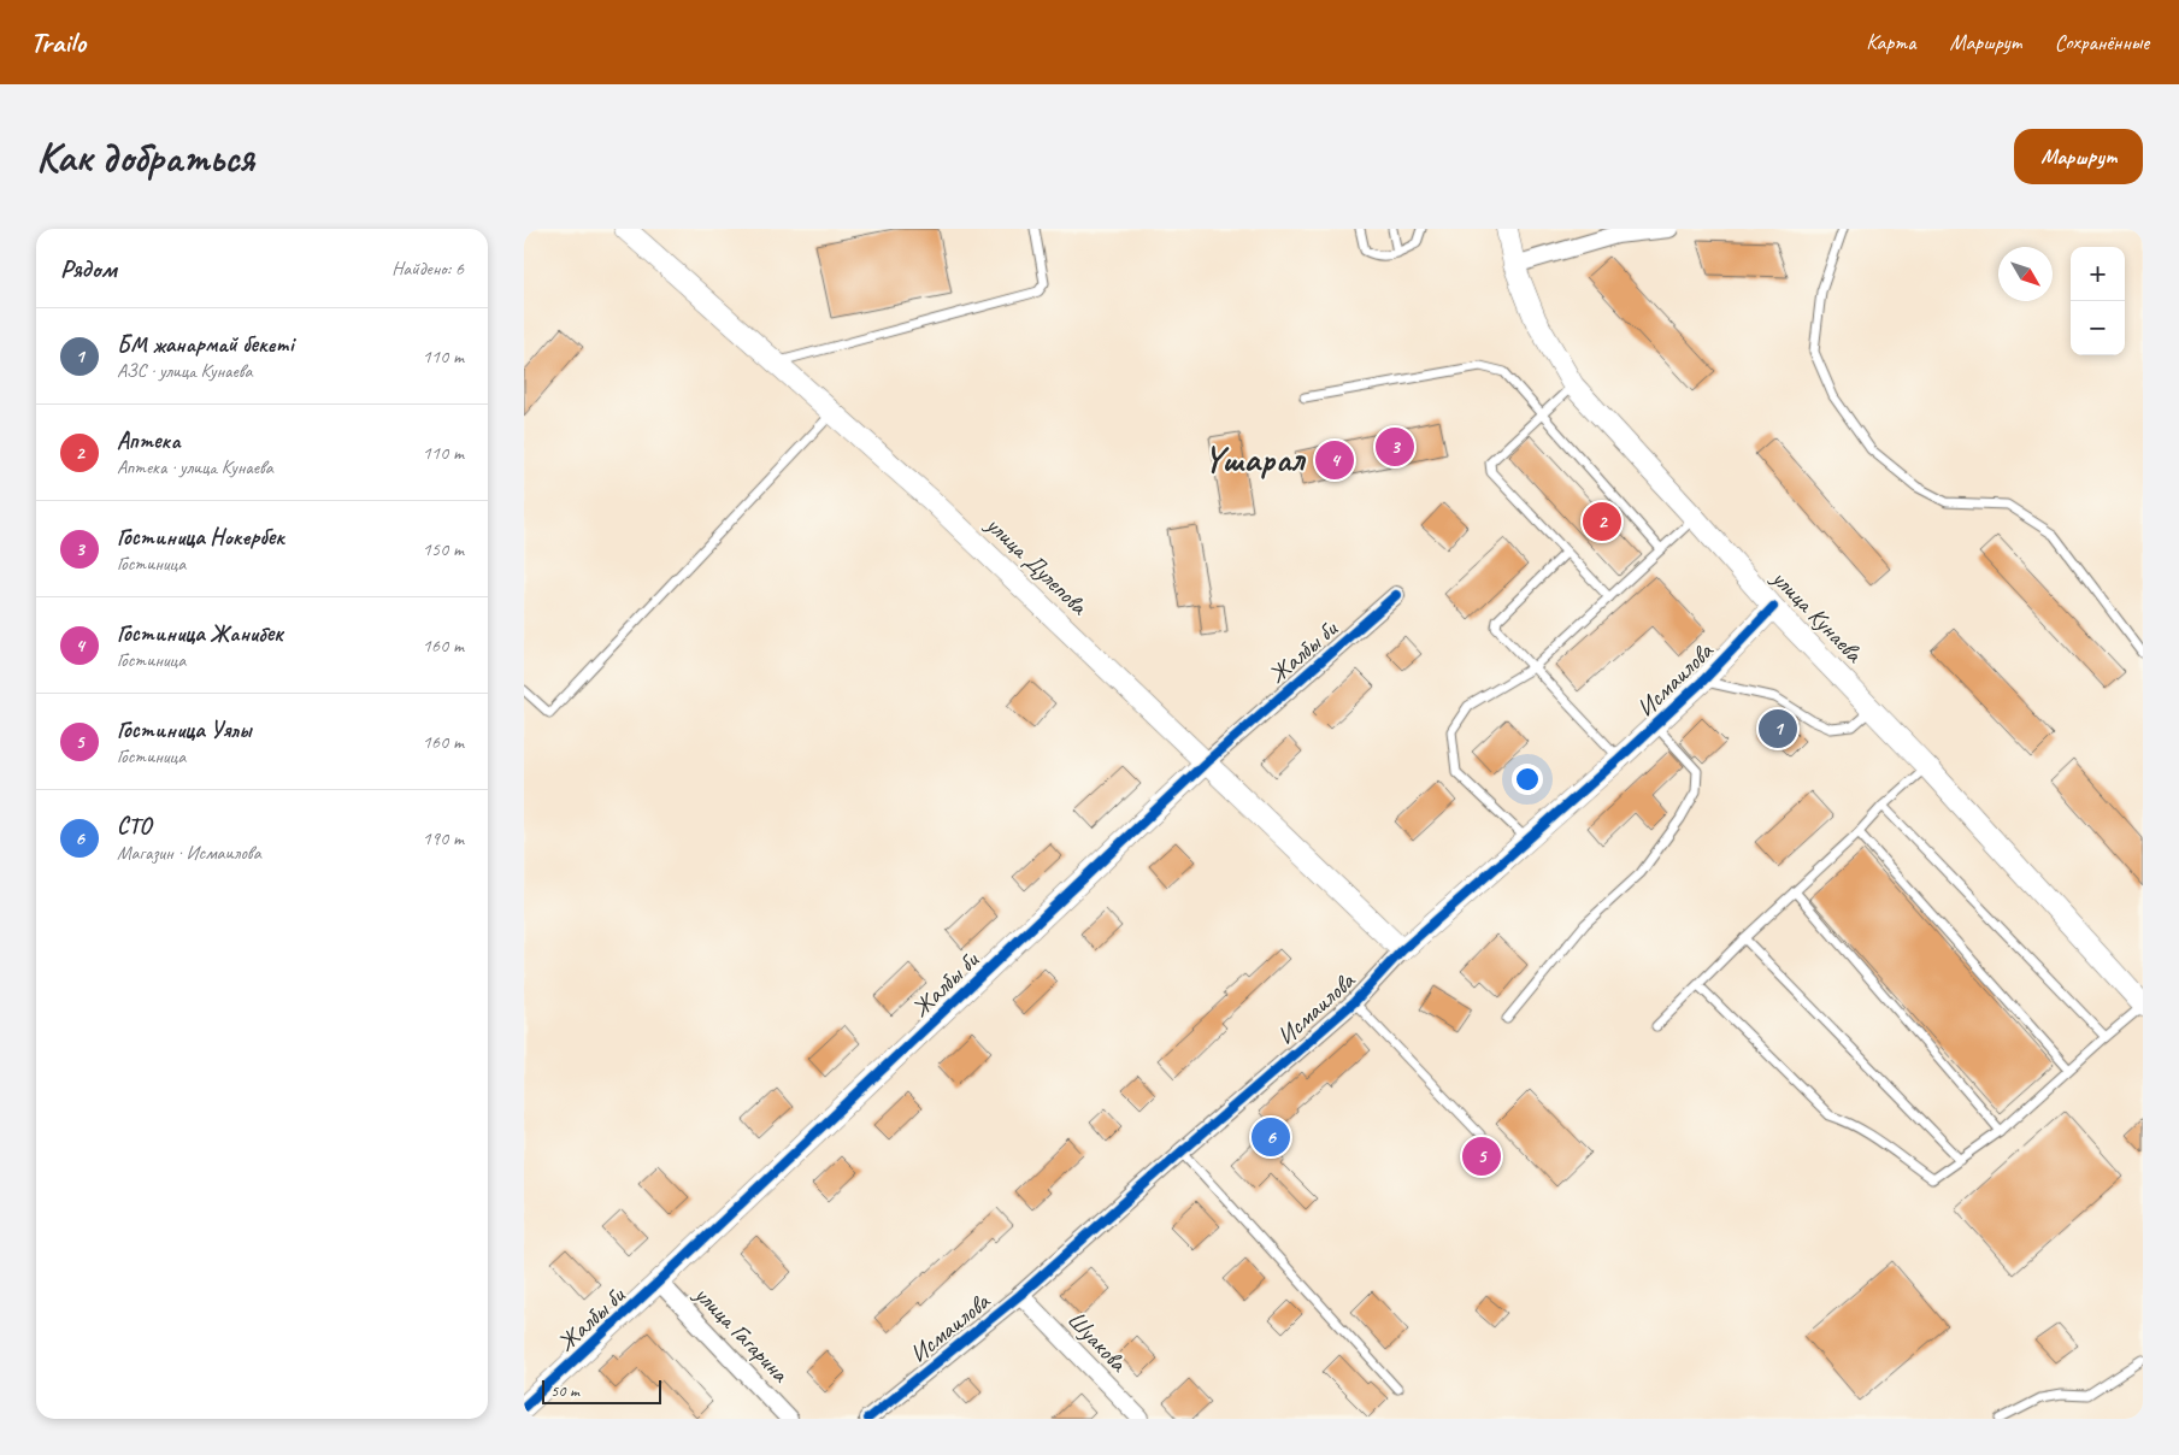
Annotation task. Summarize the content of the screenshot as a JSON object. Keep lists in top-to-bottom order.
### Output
{
  "streets": {
    "street": [
      "улица Дулепова",
      "улица Кунаева",
      "Жалбы би",
      "Исмаилова",
      "улица Гагарина",
      "Шуакова"
    ]
  },
  "crossings": [
    ["улица Дулепова", "Жалбы би"],
    ["улица Дулепова", "Исмаилова"],
    ["улица Кунаева", "Исмаилова"],
    ["Жалбы би", "улица Гагарина"],
    ["Исмаилова", "Шуакова"]
  ],
  "districts": ["Үшарал"],
  "scale_bar": "50 m",
  "north": "bottom right",
  "page": {
    "header": "Trailo",
    "nav": ["Карта", "Маршрут", "Сохранённые"],
    "buttons": "Маршрут",
    "title": "Как добраться",
    "heading": ["Рядом", "Найдено: 6"],
    "map_buttons": ["+", "−"],
    "list": [
      {
        "mark": "1",
        "name": "БМ жанармай бекеті",
        "note": "АЗС · улица Кунаева",
        "value": "110 m"
      },
      {
        "mark": "2",
        "name": "Аптека",
        "note": "Аптека · улица Кунаева",
        "value": "110 m"
      },
      {
        "mark": "3",
        "name": "Гостиница Нокербек",
        "note": "Гостиница",
        "value": "150 m"
      },
      {
        "mark": "4",
        "name": "Гостиница Жанибек",
        "note": "Гостиница",
        "value": "160 m"
      },
      {
        "mark": "5",
        "name": "Гостиница Уялы",
        "note": "Гостиница",
        "value": "160 m"
      },
      {
        "mark": "6",
        "name": "СТО",
        "note": "Магазин · Исмаилова",
        "value": "190 m"
      }
    ],
    "pins": [
      "3",
      "4",
      "2",
      "1",
      "6",
      "5"
    ],
    "scale": "50 m"
  }
}
